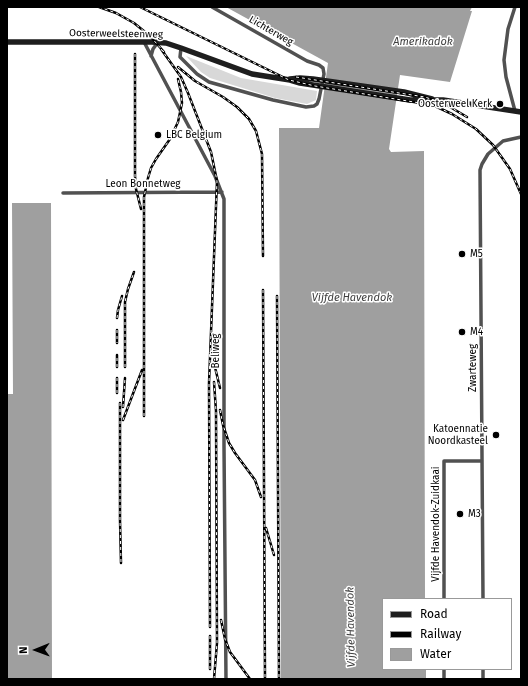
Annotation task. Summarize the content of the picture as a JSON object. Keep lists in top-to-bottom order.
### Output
{
  "streets": {
    "main road": ["Oosterweelsteenweg"],
    "street": [
      "Lichterweg",
      "Leon Bonnetweg",
      "Beliweg",
      "Zwarteweg",
      "Vijfde Havendok-Zuidkaai"
    ]
  },
  "crossings": [
    ["Lichterweg", "Oosterweelsteenweg"],
    ["Oosterweelsteenweg", "Beliweg"],
    ["Leon Bonnetweg", "Beliweg"],
    ["Zwarteweg", "Vijfde Havendok-Zuidkaai"]
  ],
  "water": ["Amerikadok", "Vijfde Havendok"],
  "places": [
    "Oosterweel Kerk",
    "LBC Belgium",
    "M5",
    "M4",
    "Katoennatie Noordkasteel",
    "M3"
  ],
  "legend": ["Road", "Railway", "Water"],
  "north": "left"
}
